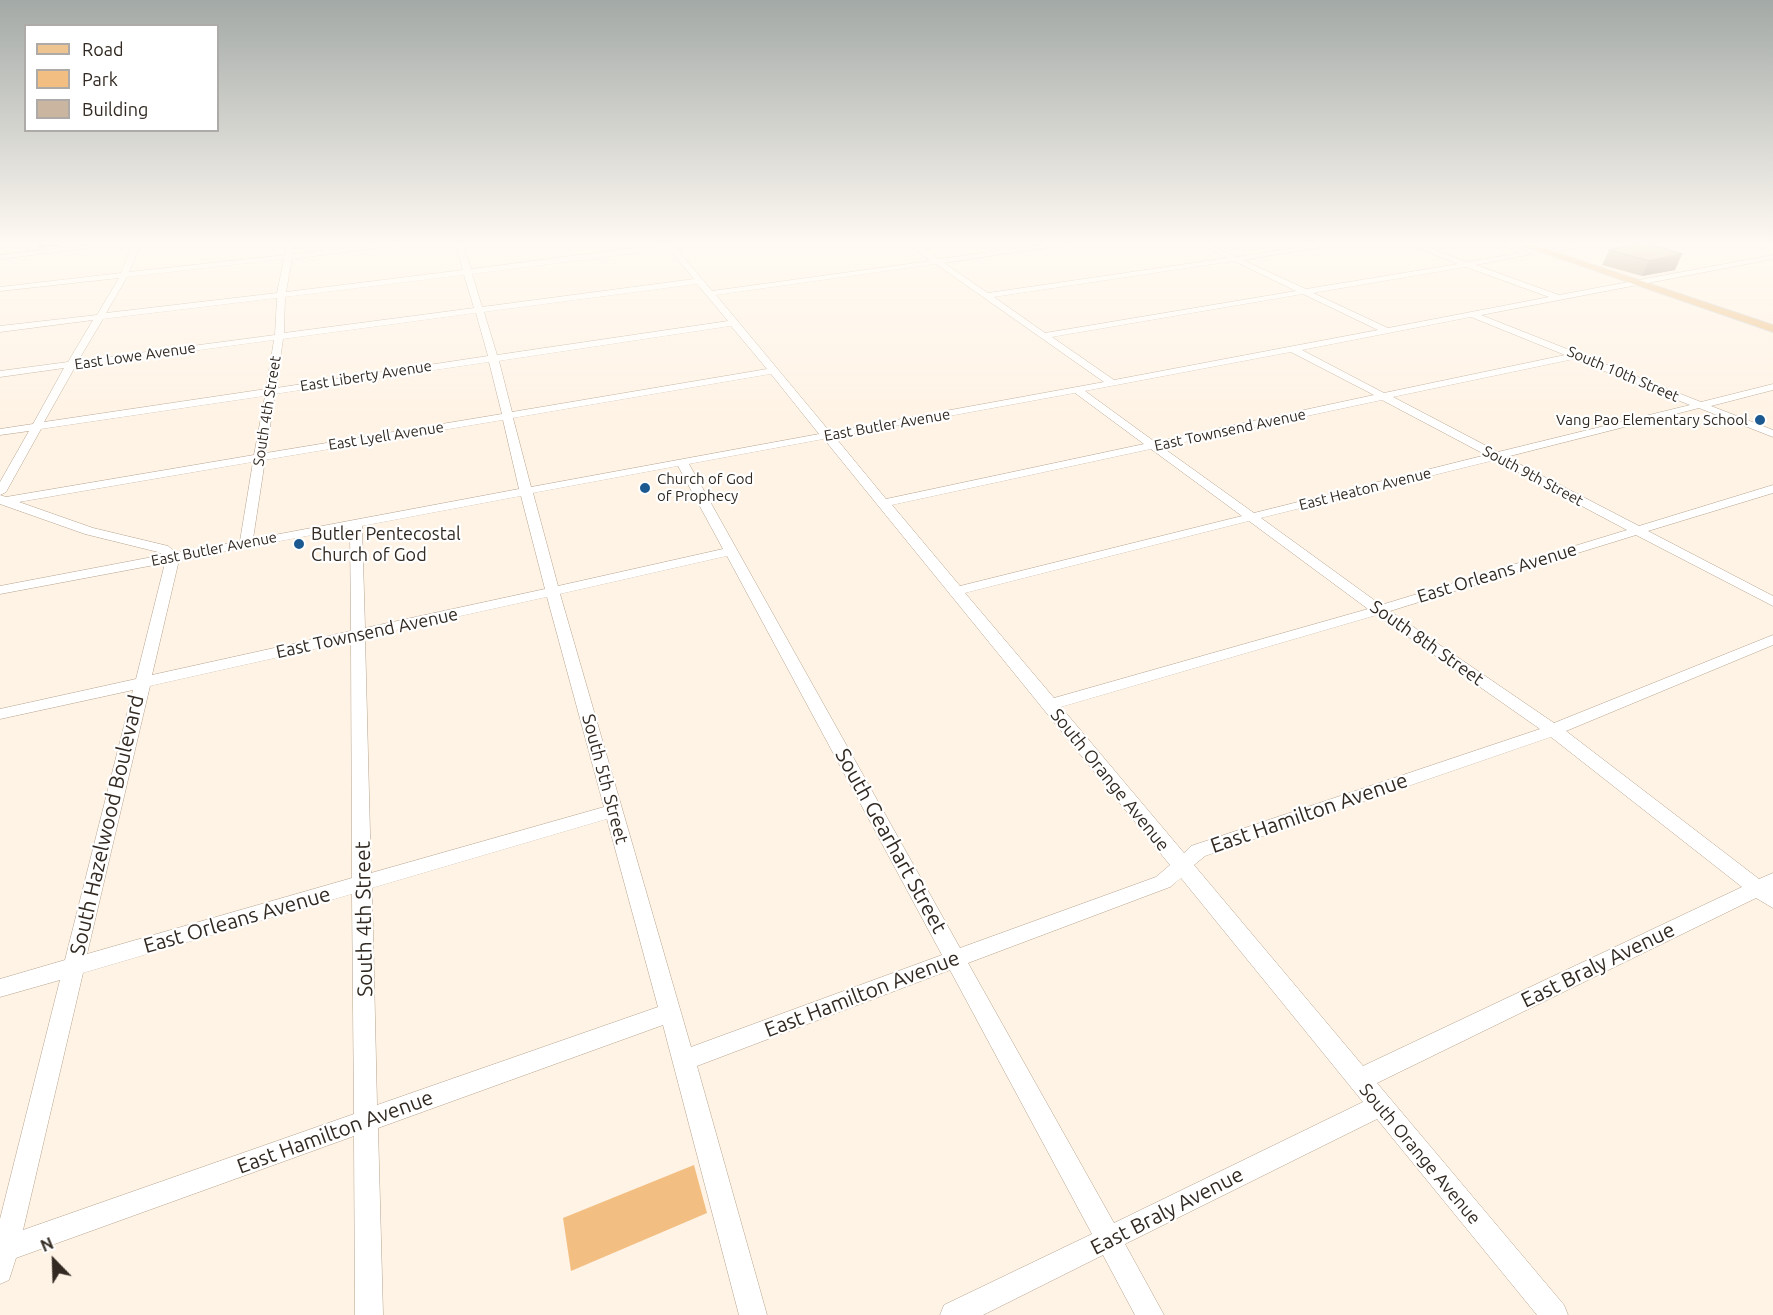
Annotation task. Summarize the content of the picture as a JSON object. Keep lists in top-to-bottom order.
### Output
{
  "streets": {
    "street": [
      "East Lowe Avenue",
      "South 10th Street",
      "East Liberty Avenue",
      "South 4th Street",
      "East Butler Avenue",
      "East Townsend Avenue",
      "East Lyell Avenue",
      "South 9th Street",
      "East Heaton Avenue",
      "East Orleans Avenue",
      "South 8th Street",
      "South 5th Street",
      "South Orange Avenue",
      "East Hamilton Avenue",
      "South Hazelwood Boulevard",
      "South Gearhart Street",
      "East Braly Avenue"
    ]
  },
  "crossings": [
    ["East Lowe Avenue", "South 4th Street"],
    ["East Lowe Avenue", "South 5th Street"],
    ["South 10th Street", "East Butler Avenue"],
    ["South 10th Street", "East Townsend Avenue"],
    ["South 10th Street", "East Heaton Avenue"],
    ["East Liberty Avenue", "South 4th Street"],
    ["East Liberty Avenue", "South 5th Street"],
    ["East Liberty Avenue", "South Orange Avenue"],
    ["South 4th Street", "East Butler Avenue"],
    ["South 4th Street", "East Townsend Avenue"],
    ["South 4th Street", "East Lyell Avenue"],
    ["South 4th Street", "East Orleans Avenue"],
    ["South 4th Street", "East Hamilton Avenue"],
    ["East Butler Avenue", "South 9th Street"],
    ["East Butler Avenue", "South 8th Street"],
    ["East Butler Avenue", "South 5th Street"],
    ["East Butler Avenue", "South Orange Avenue"],
    ["East Butler Avenue", "South Hazelwood Boulevard"],
    ["East Butler Avenue", "South Gearhart Street"],
    ["East Townsend Avenue", "South 9th Street"],
    ["East Townsend Avenue", "South 8th Street"],
    ["East Townsend Avenue", "South 5th Street"],
    ["East Townsend Avenue", "South Orange Avenue"],
    ["East Townsend Avenue", "South Hazelwood Boulevard"],
    ["East Townsend Avenue", "South Gearhart Street"],
    ["East Lyell Avenue", "South 5th Street"],
    ["East Lyell Avenue", "South Orange Avenue"],
    ["South 9th Street", "East Heaton Avenue"],
    ["South 9th Street", "East Orleans Avenue"],
    ["East Heaton Avenue", "South 8th Street"],
    ["East Heaton Avenue", "South Orange Avenue"],
    ["East Orleans Avenue", "South 8th Street"],
    ["East Orleans Avenue", "South 5th Street"],
    ["East Orleans Avenue", "South Orange Avenue"],
    ["East Orleans Avenue", "South Hazelwood Boulevard"],
    ["South 8th Street", "East Hamilton Avenue"],
    ["South 8th Street", "East Braly Avenue"],
    ["South 5th Street", "East Hamilton Avenue"],
    ["South Orange Avenue", "East Hamilton Avenue"],
    ["South Orange Avenue", "East Braly Avenue"],
    ["East Hamilton Avenue", "South Hazelwood Boulevard"],
    ["East Hamilton Avenue", "South Gearhart Street"],
    ["South Gearhart Street", "East Braly Avenue"]
  ],
  "places": ["Vang Pao Elementary School", "Church of God of Prophecy", "Butler Pentecostal Church of God"],
  "legend": ["Road", "Park", "Building"],
  "north": "top left"
}
